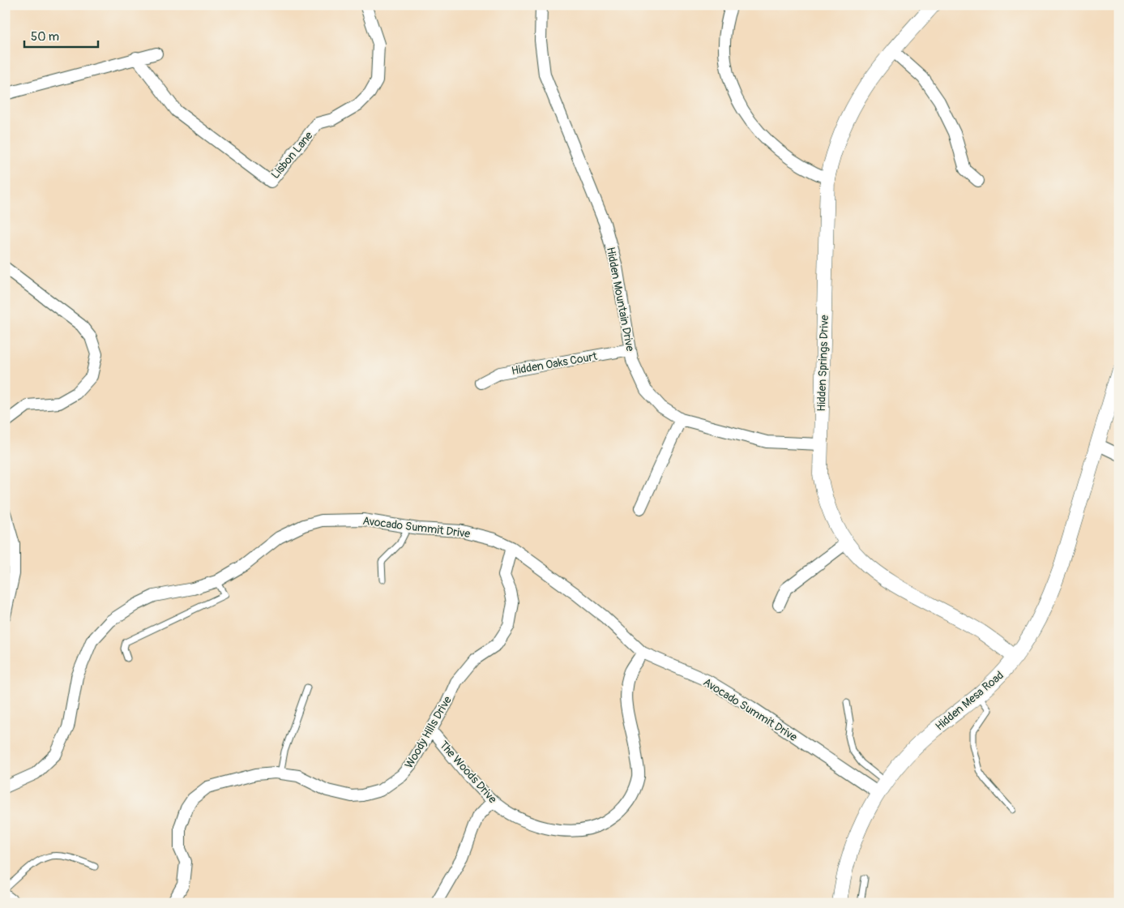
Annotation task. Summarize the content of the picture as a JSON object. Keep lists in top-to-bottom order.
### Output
{
  "streets": {
    "street": [
      "Lisbon Lane",
      "Hidden Mountain Drive",
      "Hidden Oaks Court",
      "Hidden Springs Drive",
      "Avocado Summit Drive",
      "Hidden Mesa Road",
      "Woody Hills Drive",
      "The Woods Drive"
    ]
  },
  "crossings": [
    ["Hidden Mountain Drive", "Hidden Oaks Court"],
    ["Hidden Mountain Drive", "Hidden Springs Drive"],
    ["Hidden Springs Drive", "Hidden Mesa Road"],
    ["Avocado Summit Drive", "Hidden Mesa Road"],
    ["Avocado Summit Drive", "Woody Hills Drive"],
    ["Avocado Summit Drive", "The Woods Drive"],
    ["Woody Hills Drive", "The Woods Drive"]
  ],
  "scale_bar": "50 m"
}
